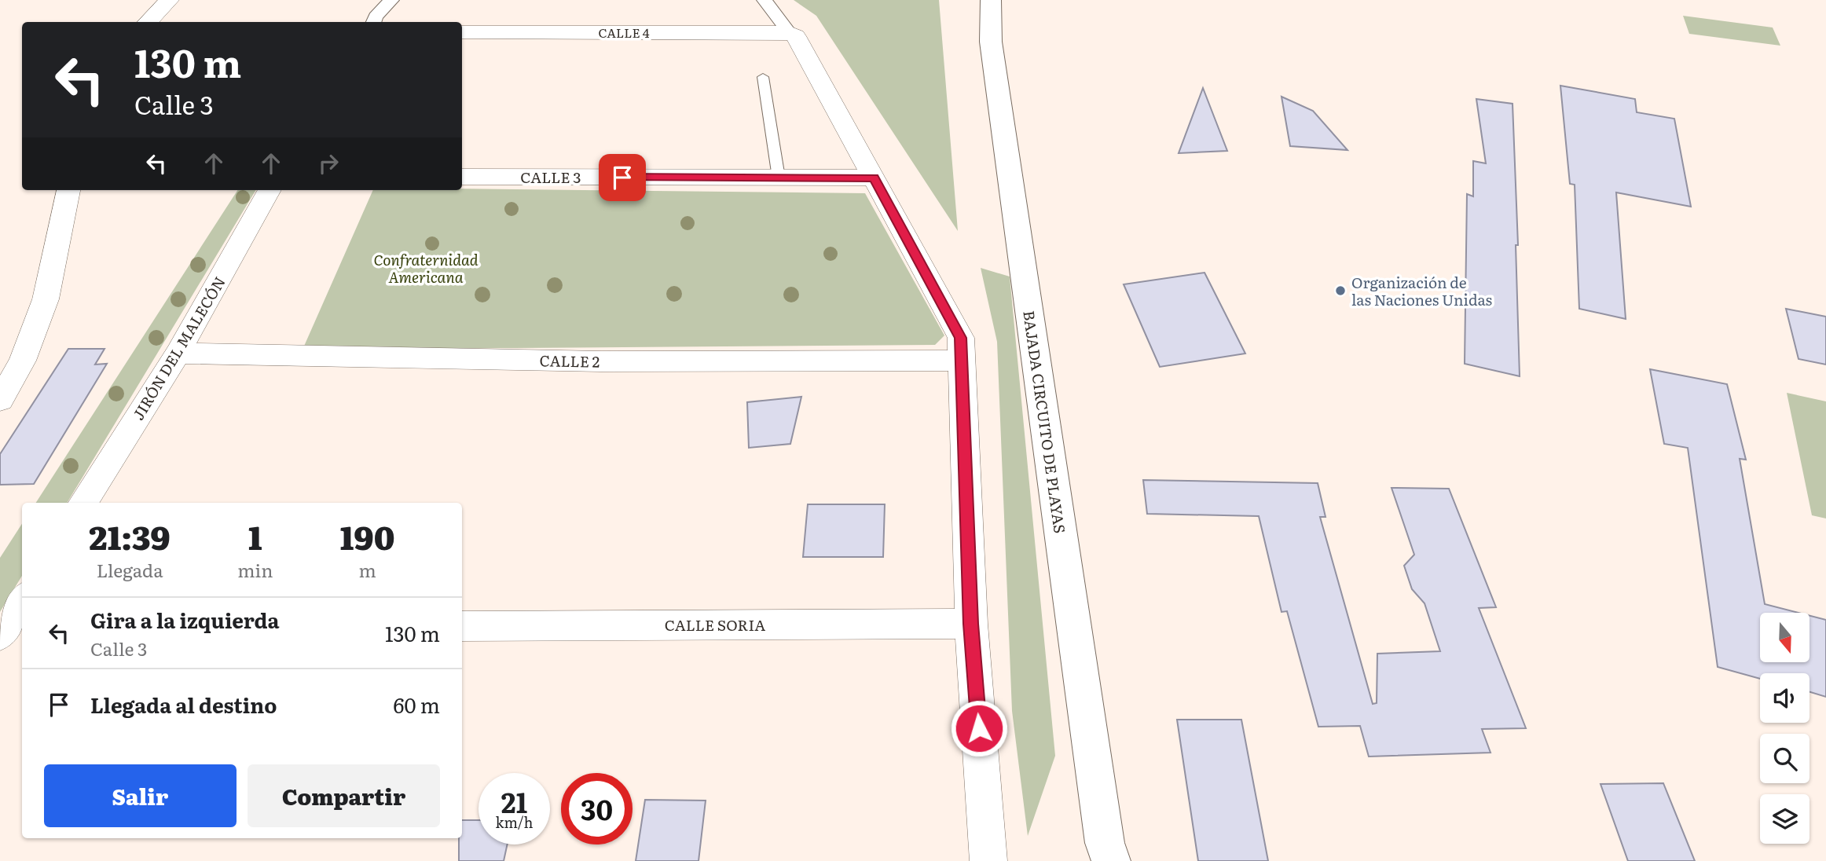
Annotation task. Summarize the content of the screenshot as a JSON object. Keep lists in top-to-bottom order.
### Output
{
  "streets": {
    "main road": ["BAJADA CIRCUITO DE PLAYAS"],
    "street": [
      "CALLE 4",
      "CALLE 3",
      "JIRÓN DEL MALECÓN",
      "CALLE 2",
      "CALLE SORIA"
    ]
  },
  "crossings": [
    ["JIRÓN DEL MALECÓN", "CALLE 2"]
  ],
  "parks": ["Confraternidad Americana"],
  "places": ["Organización de las Naciones Unidas"],
  "north": "bottom",
  "page": {
    "turn": ["130 m", "Calle 3"],
    "eta": [
      "21:39",
      "Llegada",
      "1",
      "min",
      "190",
      "m"
    ],
    "list": [
      {
        "name": "Gira a la izquierda",
        "note": "Calle 3",
        "value": "130 m"
      },
      {
        "name": "Llegada al destino",
        "value": "60 m"
      }
    ],
    "buttons": ["Salir", "Compartir"],
    "speed": "21 km/h",
    "limit": "30"
  }
}
